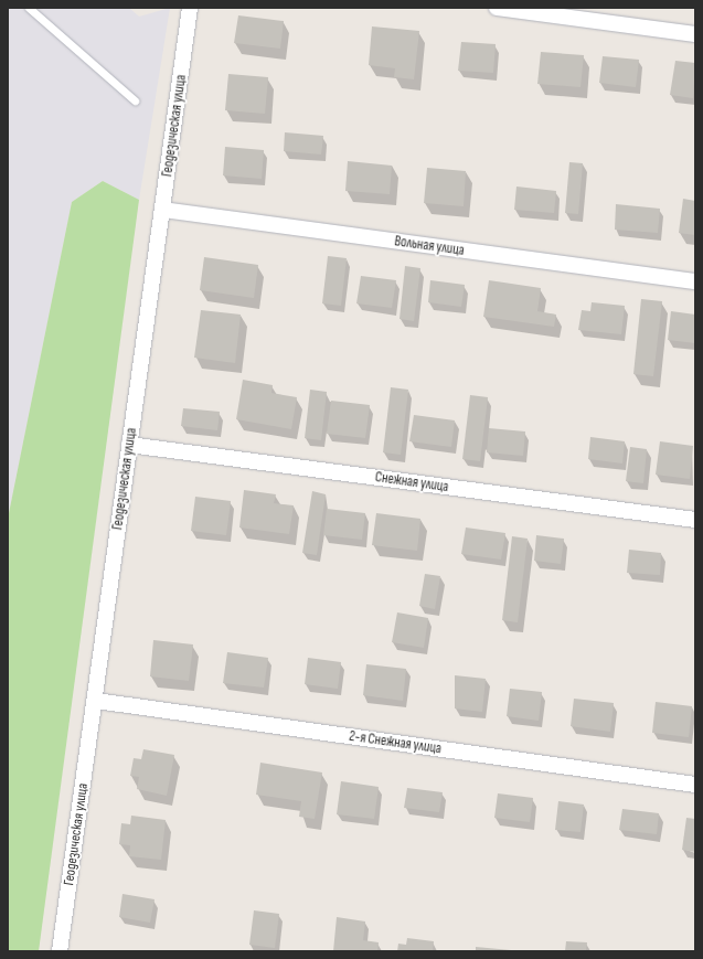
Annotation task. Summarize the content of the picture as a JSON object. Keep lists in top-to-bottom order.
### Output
{
  "streets": {
    "street": [
      "Геодезическая улица",
      "Вольная улица",
      "Снежная улица",
      "2-я Снежная улица"
    ]
  },
  "crossings": [
    ["Геодезическая улица", "Вольная улица"],
    ["Геодезическая улица", "Снежная улица"],
    ["Геодезическая улица", "2-я Снежная улица"]
  ]
}
